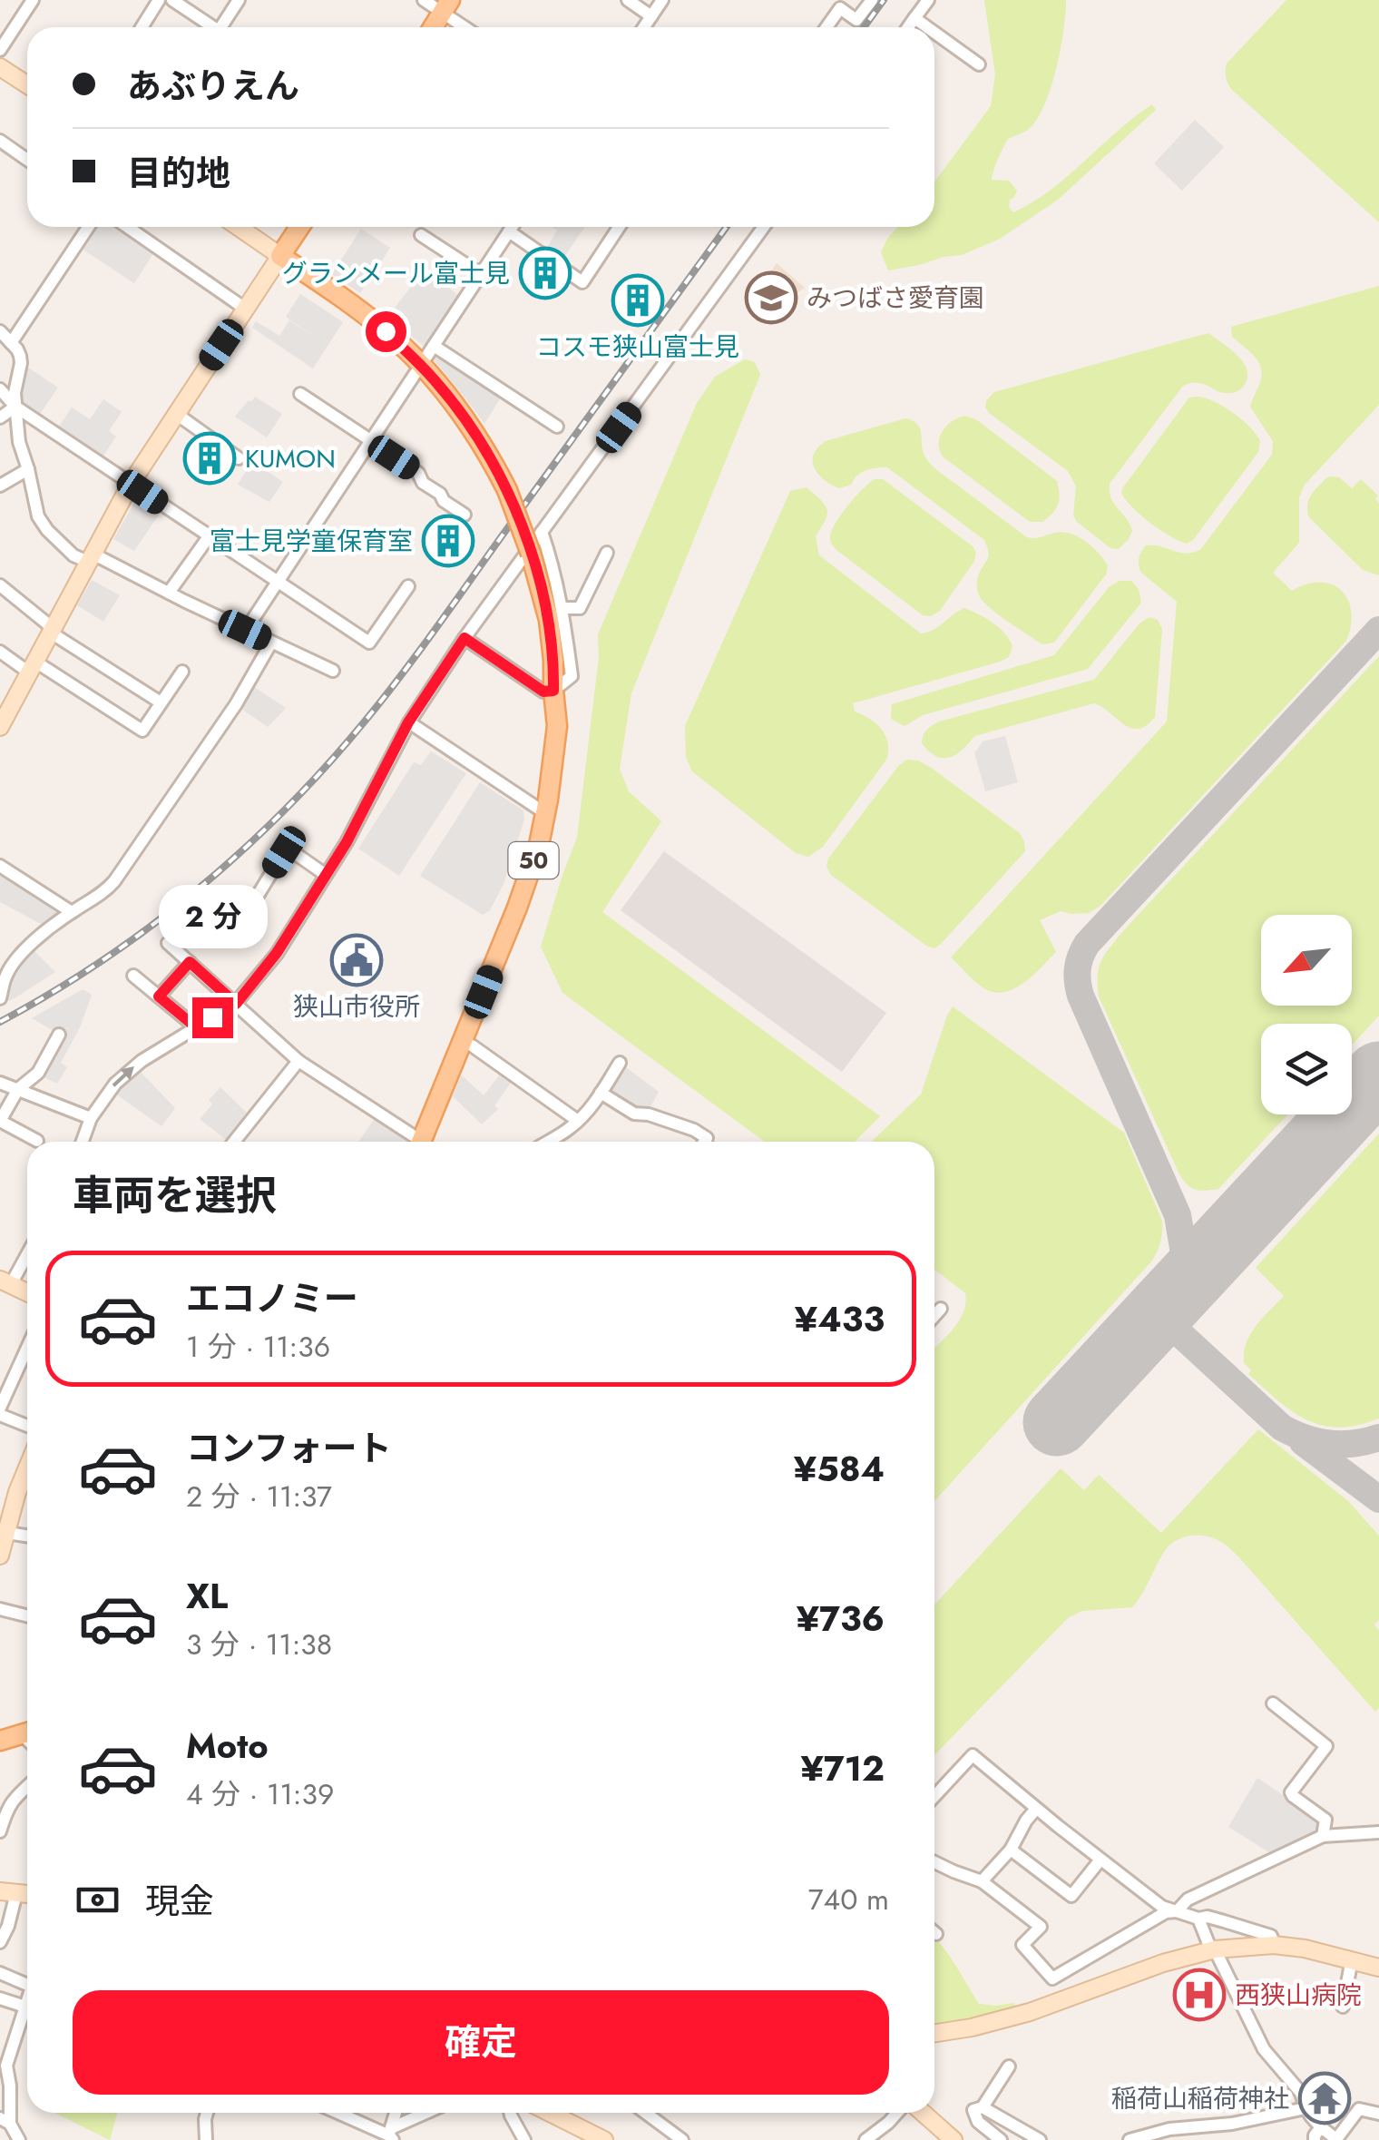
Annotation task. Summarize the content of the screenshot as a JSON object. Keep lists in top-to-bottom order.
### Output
{
  "streets": {
    "main road": ["50"]
  },
  "places": {
    "building": [
      "グランメール富士見",
      "コスモ狭山富士見",
      "KUMON",
      "富士見学童保育室"
    ],
    "school or university": ["みつばさ愛育園"],
    "public building": ["狭山市役所"],
    "hospital": ["西狭山病院"],
    "temple": ["稲荷山稲荷神社"]
  },
  "north": "bottom left",
  "page": {
    "banner": ["あぶりえん", "目的地"],
    "bubble": "2 分",
    "heading": "車両を選択",
    "list": [
      {
        "name": "エコノミー",
        "note": "1 分 · 11:36",
        "value": "¥433"
      },
      {
        "name": "コンフォート",
        "note": "2 分 · 11:37",
        "value": "¥584"
      },
      {
        "name": "XL",
        "note": "3 分 · 11:38",
        "value": "¥736"
      },
      {
        "name": "Moto",
        "note": "4 分 · 11:39",
        "value": "¥712"
      }
    ],
    "pay": ["現金", "740 m"],
    "buttons": "確定"
  }
}
